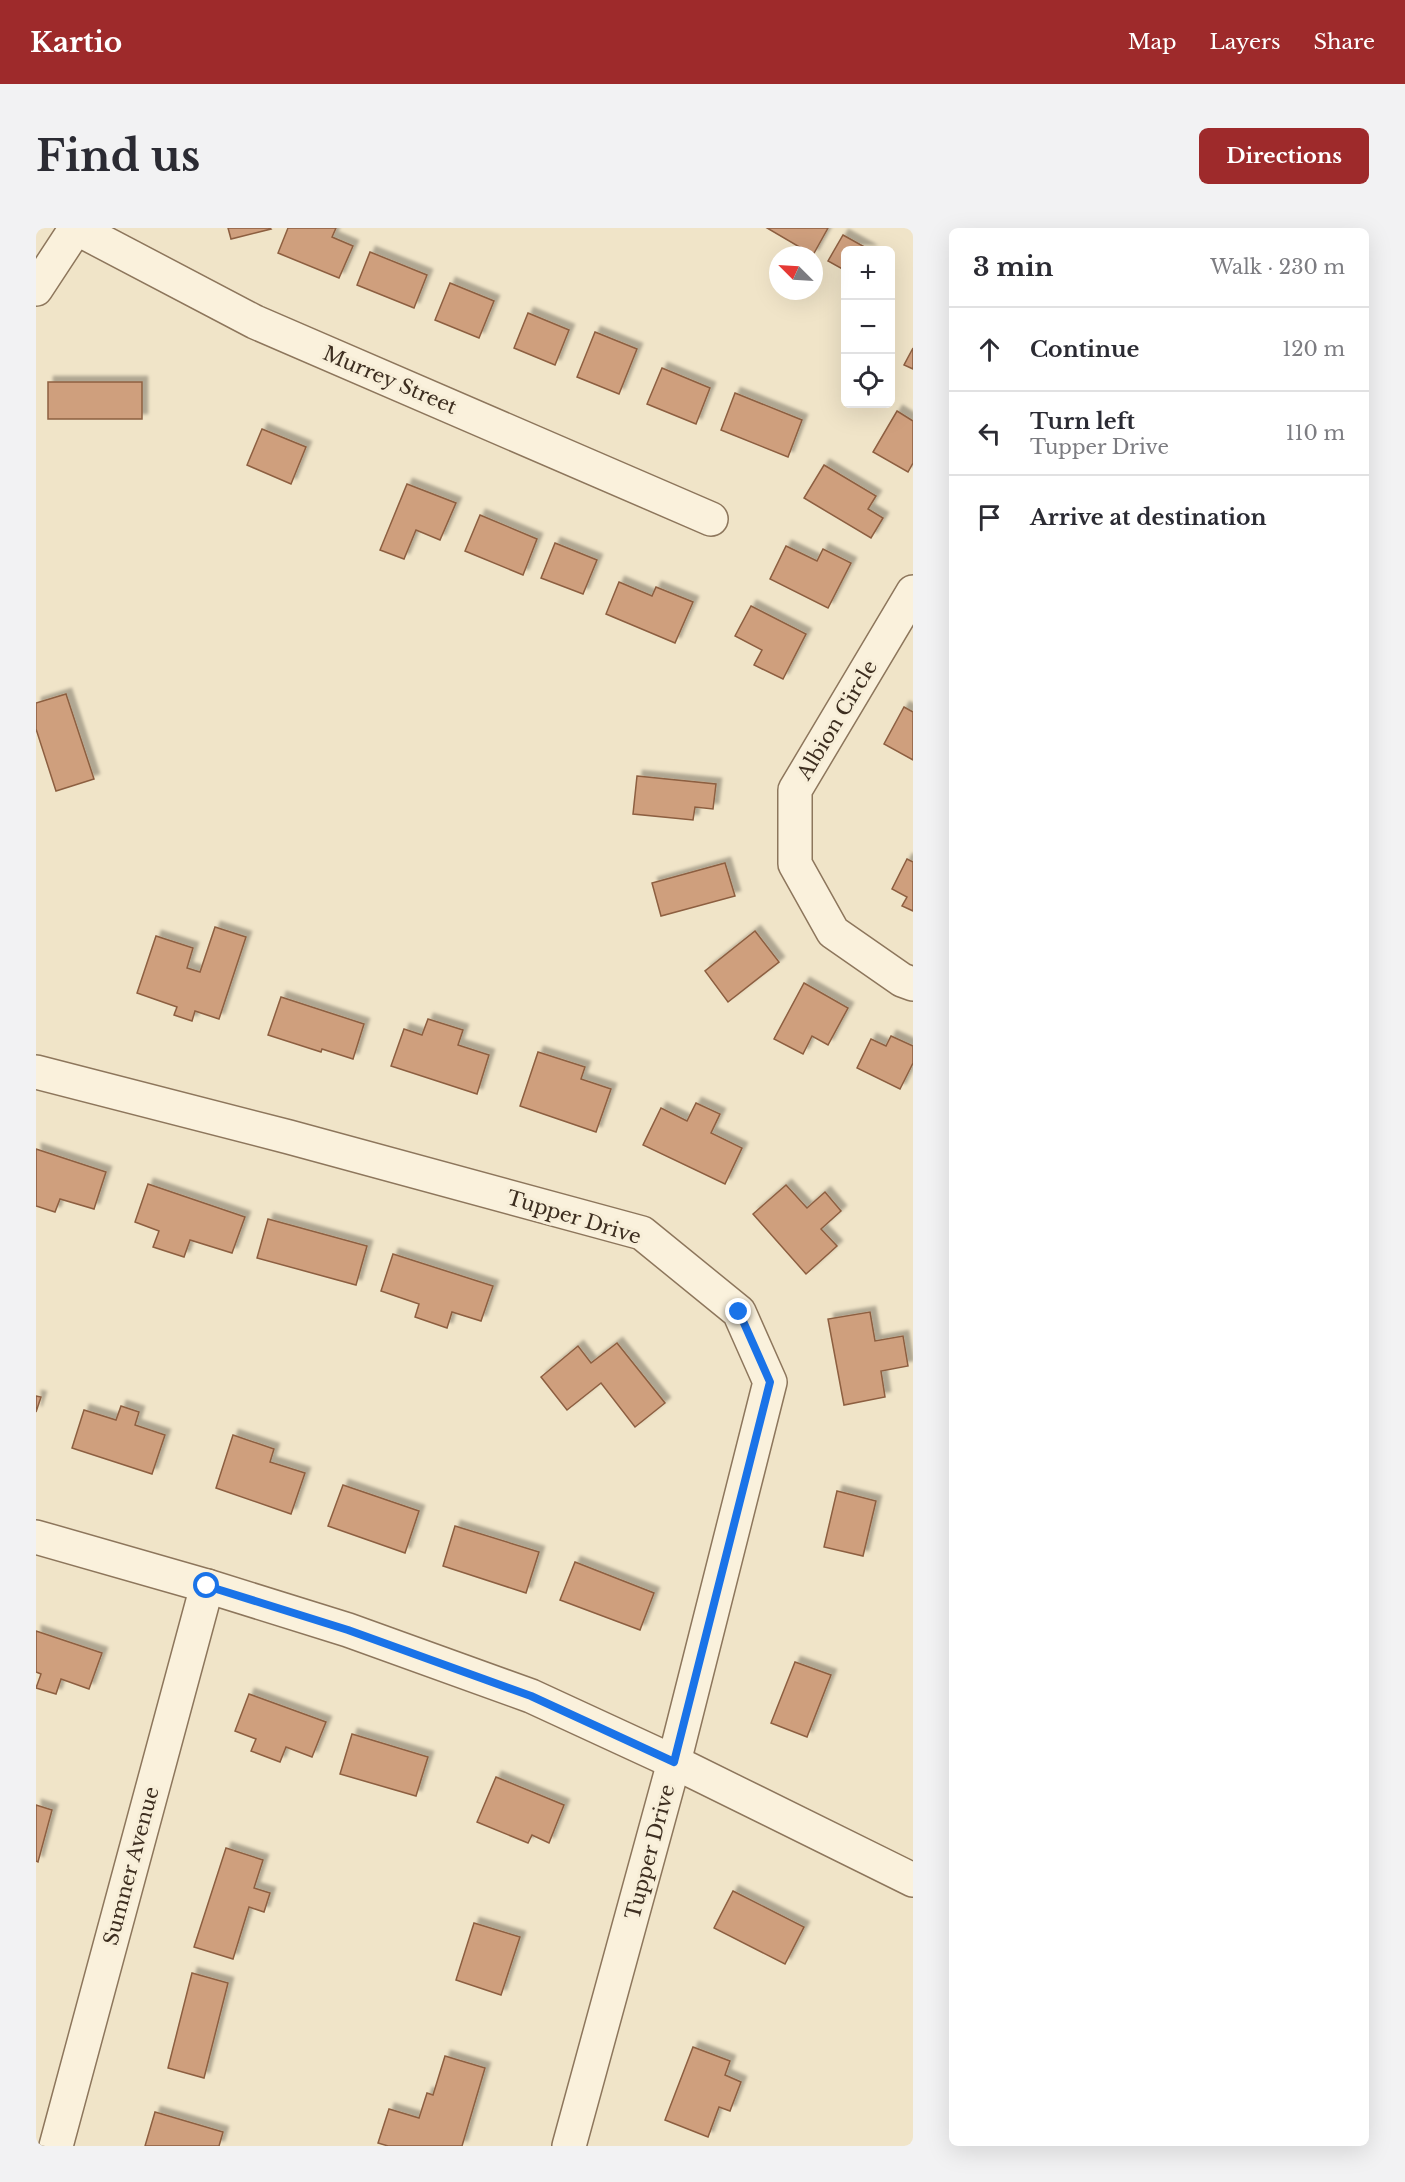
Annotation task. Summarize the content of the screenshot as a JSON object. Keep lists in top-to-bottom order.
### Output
{
  "streets": {
    "street": [
      "Murrey Street",
      "Albion Circle",
      "Tupper Drive",
      "Sumner Avenue"
    ]
  },
  "north": "top left",
  "page": {
    "header": "Kartio",
    "nav": ["Map", "Layers", "Share"],
    "buttons": "Directions",
    "title": "Find us",
    "heading": ["3 min", "Walk · 230 m"],
    "map_buttons": ["+", "−"],
    "list": [
      ["Continue", "120 m"],
      ["Turn left", "Tupper Drive", "110 m"],
      "Arrive at destination"
    ]
  }
}
